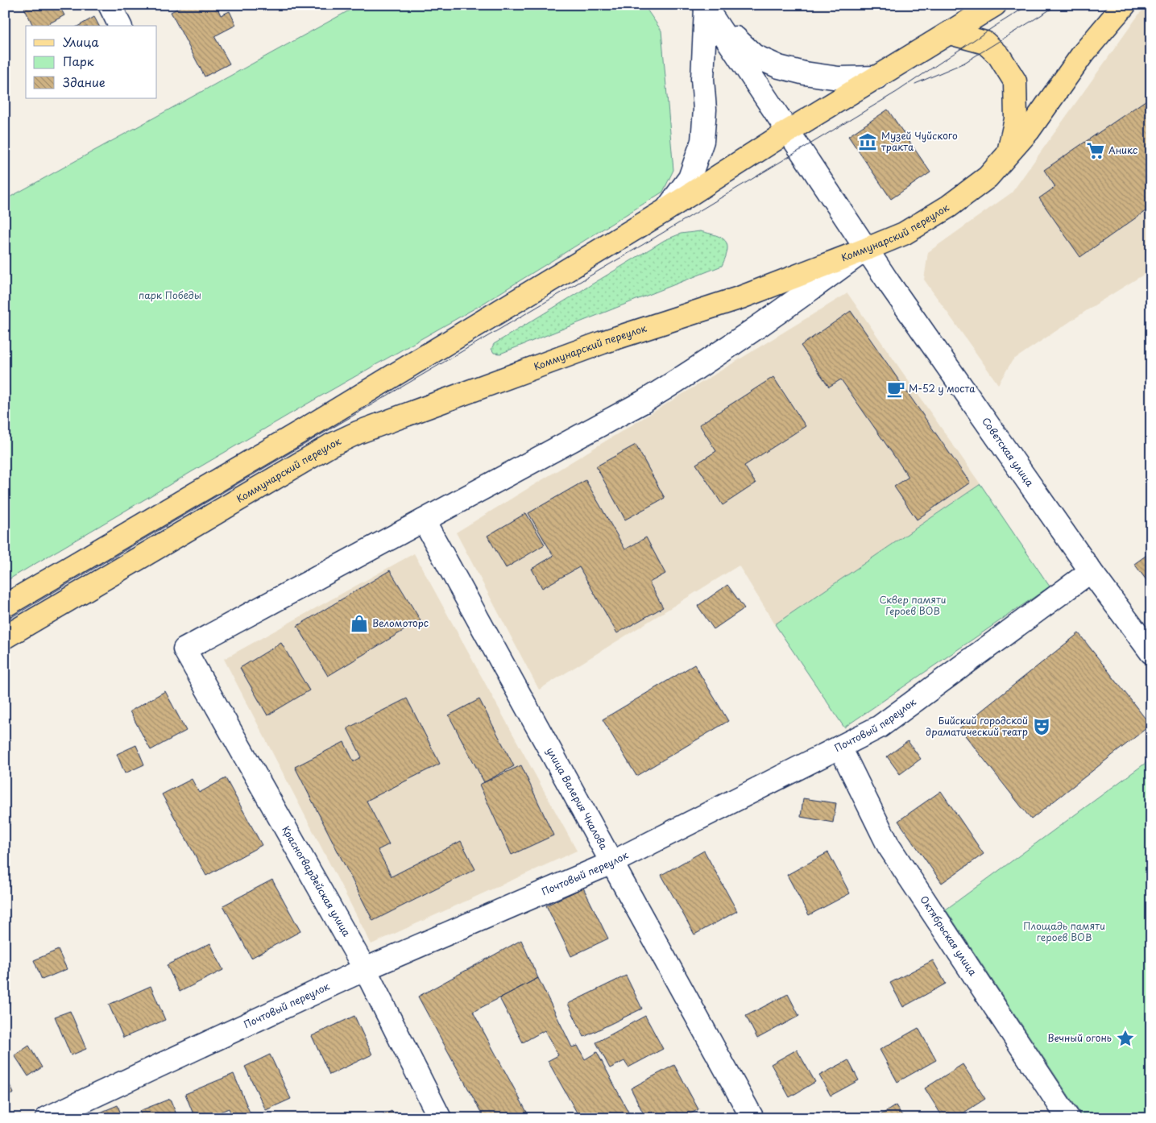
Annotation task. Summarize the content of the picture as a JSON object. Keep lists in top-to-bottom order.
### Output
{
  "streets": {
    "main road": ["Коммунарский переулок"],
    "street": [
      "Советская улица",
      "Почтовый переулок",
      "улица Валерия Чкалова",
      "Красногвардейская улица",
      "Октябрьская улица"
    ]
  },
  "crossings": [
    ["Коммунарский переулок", "Советская улица"],
    ["Советская улица", "Почтовый переулок"],
    ["Почтовый переулок", "улица Валерия Чкалова"],
    ["Почтовый переулок", "Красногвардейская улица"],
    ["Почтовый переулок", "Октябрьская улица"],
    ["улица Валерия Чкалова", "Красногвардейская улица"]
  ],
  "parks": ["парк Победы", "Сквер памяти Героев ВОВ", "Площадь памяти героев ВОВ"],
  "places": {
    "museum": ["Музей Чуйского тракта"],
    "supermarket": ["Аникс"],
    "cafe": ["М-52 у моста"],
    "shop": ["Веломоторс"],
    "theatre": ["Бийский городской драматический театр"],
    "place": ["Вечный огонь"]
  },
  "legend": ["Улица", "Парк", "Здание"]
}
